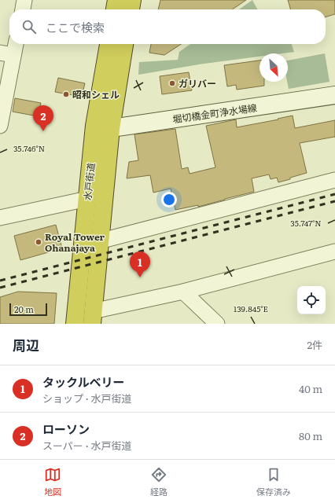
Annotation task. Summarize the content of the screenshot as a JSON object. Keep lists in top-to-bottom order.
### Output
{
  "streets": {
    "highway": ["水戸街道"],
    "street": ["堀切橋金町浄水場線"]
  },
  "crossings": [
    ["堀切橋金町浄水場線", "水戸街道"]
  ],
  "places": ["ガリバー", "昭和シェル", "Royal Tower Ohanajaya"],
  "scale_bar": "20 m",
  "north": "bottom right",
  "page": {
    "search": "ここで検索",
    "pins": ["2", "1"],
    "scale": "20 m",
    "heading": ["周辺", "2件"],
    "list": [
      {
        "mark": "1",
        "name": "タックルベリー",
        "note": "ショップ · 水戸街道",
        "value": "40 m"
      },
      {
        "mark": "2",
        "name": "ローソン",
        "note": "スーパー · 水戸街道",
        "value": "80 m"
      }
    ],
    "nav": ["地図", "経路", "保存済み"]
  },
  "coordinates": ["35.746°N", "35.747°N", "139.845°E"]
}
